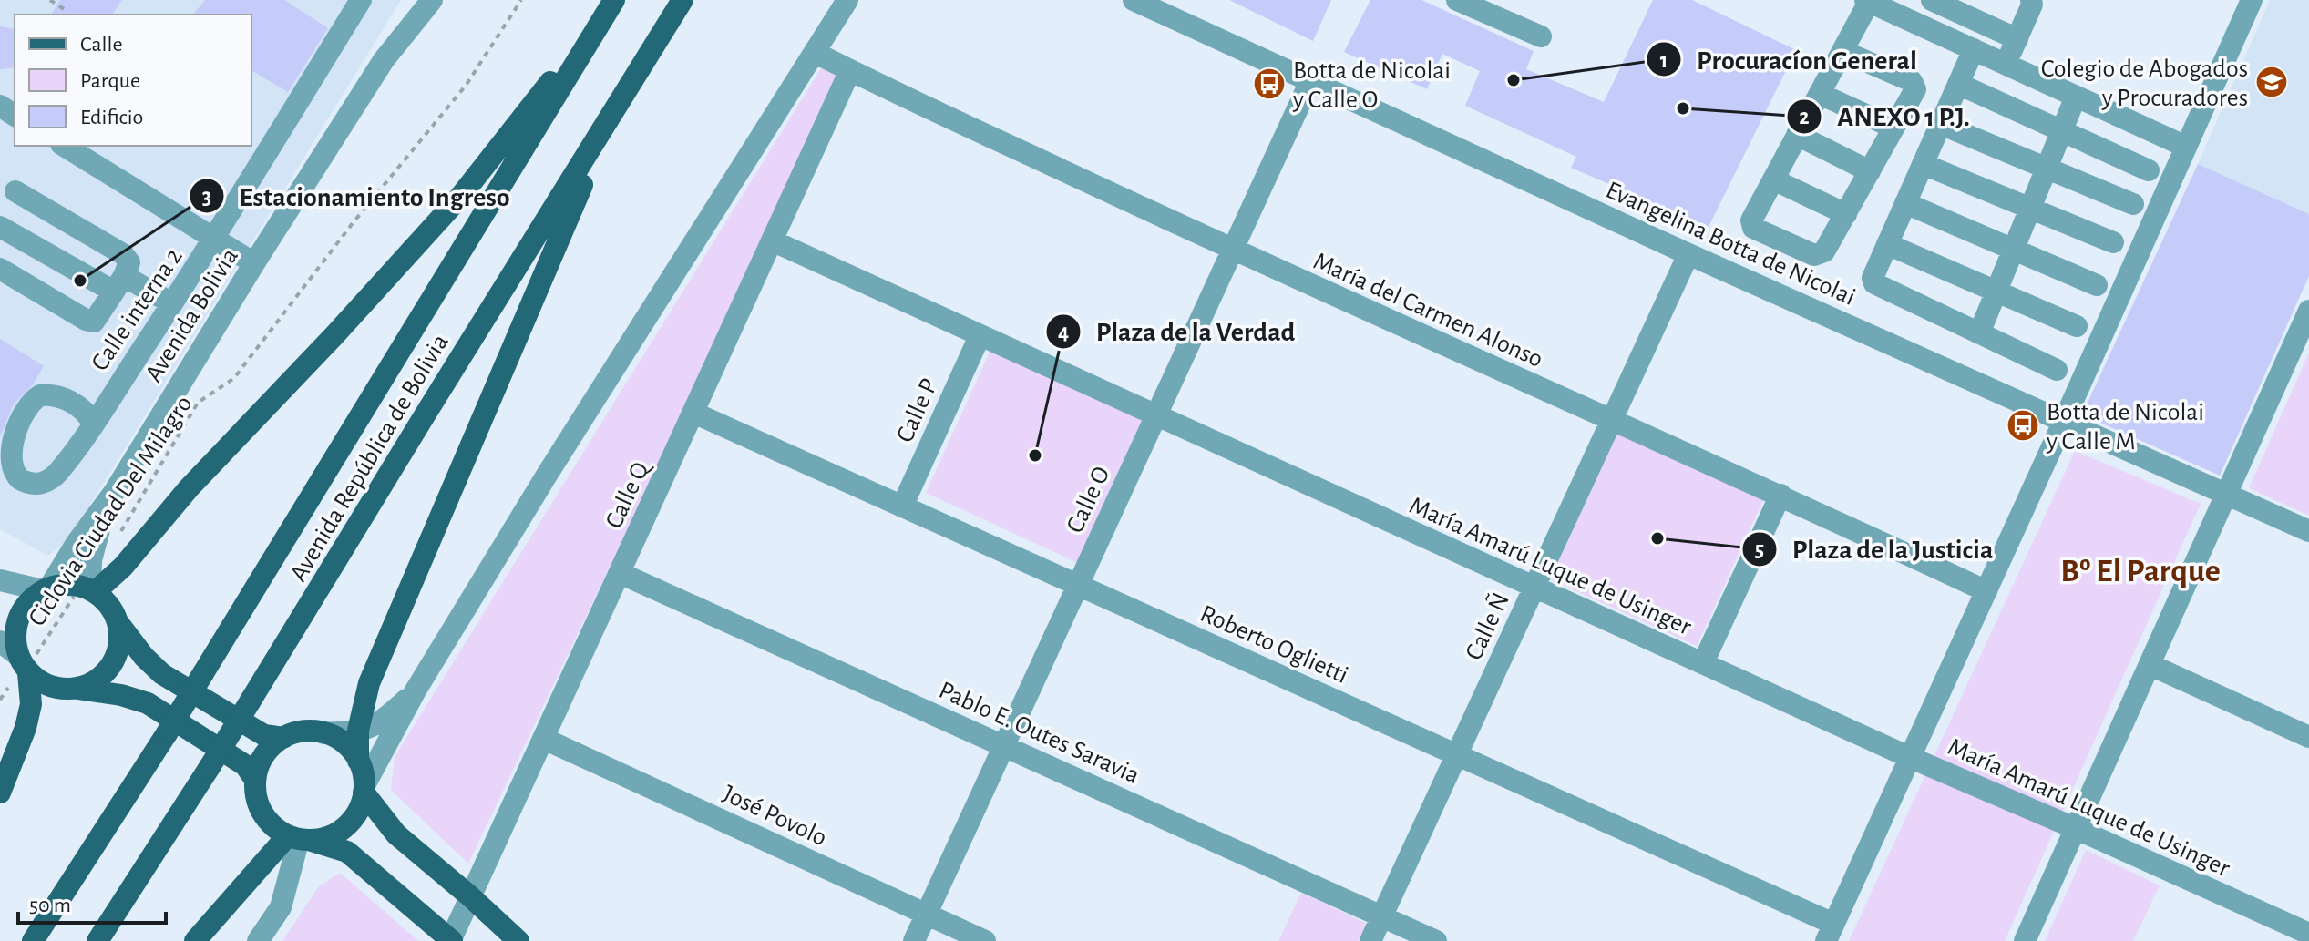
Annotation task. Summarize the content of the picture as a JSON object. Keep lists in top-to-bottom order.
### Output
{
  "streets": {
    "main road": ["Avenida República de Bolivia"],
    "street": [
      "Evangelina Botta de Nicolai",
      "Calle interna 2",
      "María del Carmen Alonso",
      "Avenida Bolivia",
      "Calle P",
      "Calle Q",
      "Calle O",
      "María Amarú Luque de Usinger",
      "Calle Ñ",
      "Roberto Oglietti",
      "Pablo E. Outes Saravia",
      "José Povolo"
    ],
    "path": ["Ciclovia Ciudad Del Milagro"]
  },
  "crossings": [
    ["Evangelina Botta de Nicolai", "Calle O"],
    ["Evangelina Botta de Nicolai", "Calle Ñ"],
    ["María del Carmen Alonso", "Calle Q"],
    ["María del Carmen Alonso", "Calle O"],
    ["María del Carmen Alonso", "Calle Ñ"],
    ["Avenida Bolivia", "Ciclovia Ciudad Del Milagro"],
    ["Calle P", "María Amarú Luque de Usinger"],
    ["Calle P", "Roberto Oglietti"],
    ["Calle Q", "María Amarú Luque de Usinger"],
    ["Calle Q", "Roberto Oglietti"],
    ["Calle Q", "Pablo E. Outes Saravia"],
    ["Calle Q", "José Povolo"],
    ["Calle O", "María Amarú Luque de Usinger"],
    ["Calle O", "Roberto Oglietti"],
    ["Calle O", "Pablo E. Outes Saravia"],
    ["Calle O", "José Povolo"],
    ["María Amarú Luque de Usinger", "Calle Ñ"],
    ["Calle Ñ", "Roberto Oglietti"],
    ["Calle Ñ", "Pablo E. Outes Saravia"]
  ],
  "districts": ["Bº El Parque"],
  "places": {
    "other": [
      "Procuracíon General",
      "ANEXO 1 P.J.",
      "Estacionamiento Ingreso",
      "Plaza de la Verdad",
      "Plaza de la Justicia"
    ],
    "school or university": ["Colegio de Abogados y Procuradores"],
    "bus stop": ["Botta de Nicolai y Calle O", "Botta de Nicolai y Calle M"]
  },
  "legend": ["Calle", "Parque", "Edificio"],
  "scale_bar": "50 m"
}
